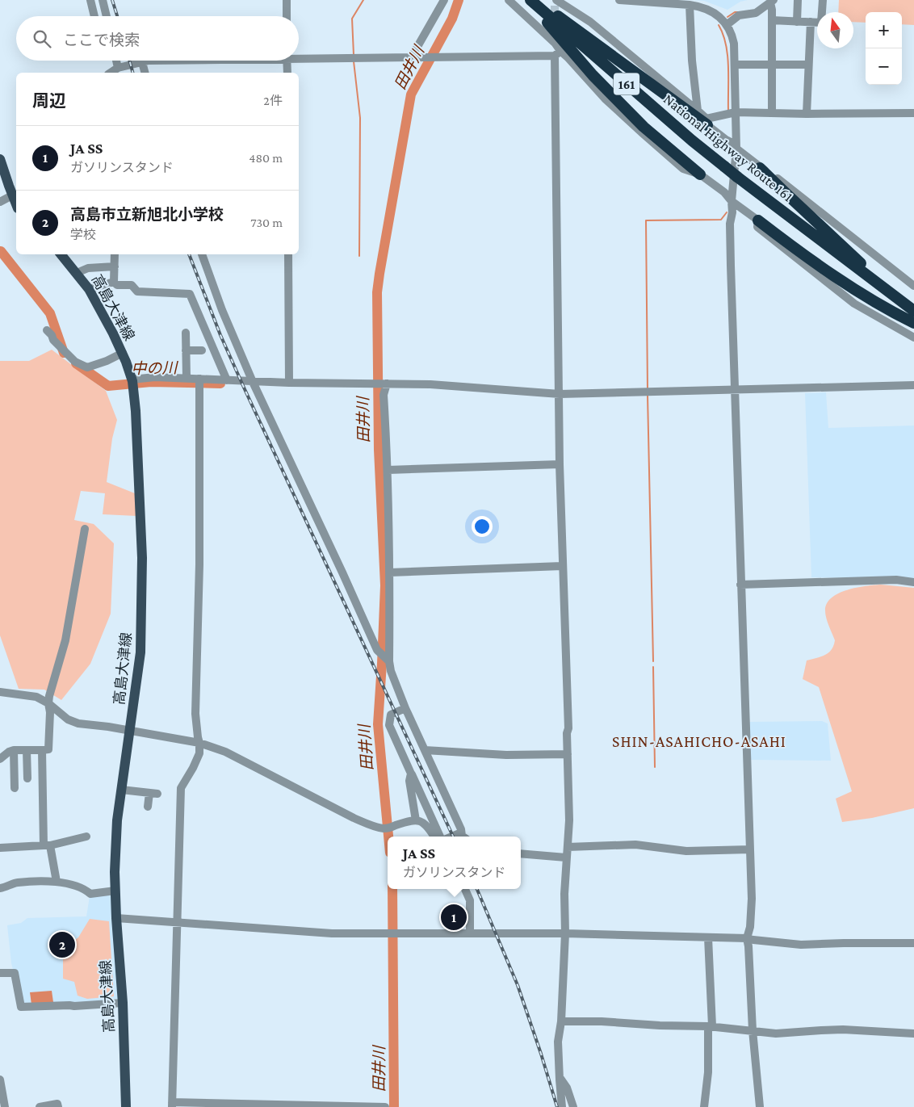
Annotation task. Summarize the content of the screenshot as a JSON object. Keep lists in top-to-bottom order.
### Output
{
  "streets": {
    "highway": ["161", "National Highway Route 161"],
    "main road": ["高島大津線"]
  },
  "districts": ["SHIN-ASAHICHO-ASAHI"],
  "water": ["田井川", "中の川"],
  "north": "top",
  "page": {
    "map_buttons": ["+", "−"],
    "search": "ここで検索",
    "heading": ["周辺", "2件"],
    "list": [
      {
        "mark": "1",
        "name": "JA SS",
        "note": "ガソリンスタンド",
        "value": "480 m"
      },
      {
        "mark": "2",
        "name": "高島市立新旭北小学校",
        "note": "学校",
        "value": "730 m"
      }
    ],
    "popup": ["JA SS", "ガソリンスタンド"],
    "pins": ["1", "2"]
  }
}
